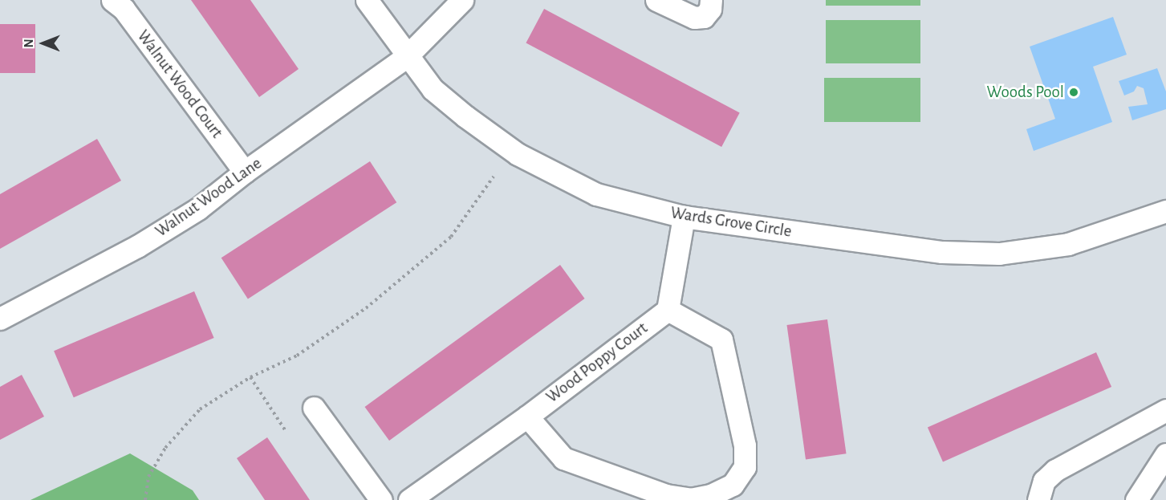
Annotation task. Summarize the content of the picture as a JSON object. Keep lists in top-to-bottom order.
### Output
{
  "streets": {
    "street": [
      "Walnut Wood Court",
      "Walnut Wood Lane",
      "Wards Grove Circle",
      "Wood Poppy Court"
    ]
  },
  "crossings": [
    ["Walnut Wood Court", "Walnut Wood Lane"],
    ["Walnut Wood Lane", "Wards Grove Circle"]
  ],
  "places": ["Woods Pool"],
  "north": "left"
}
